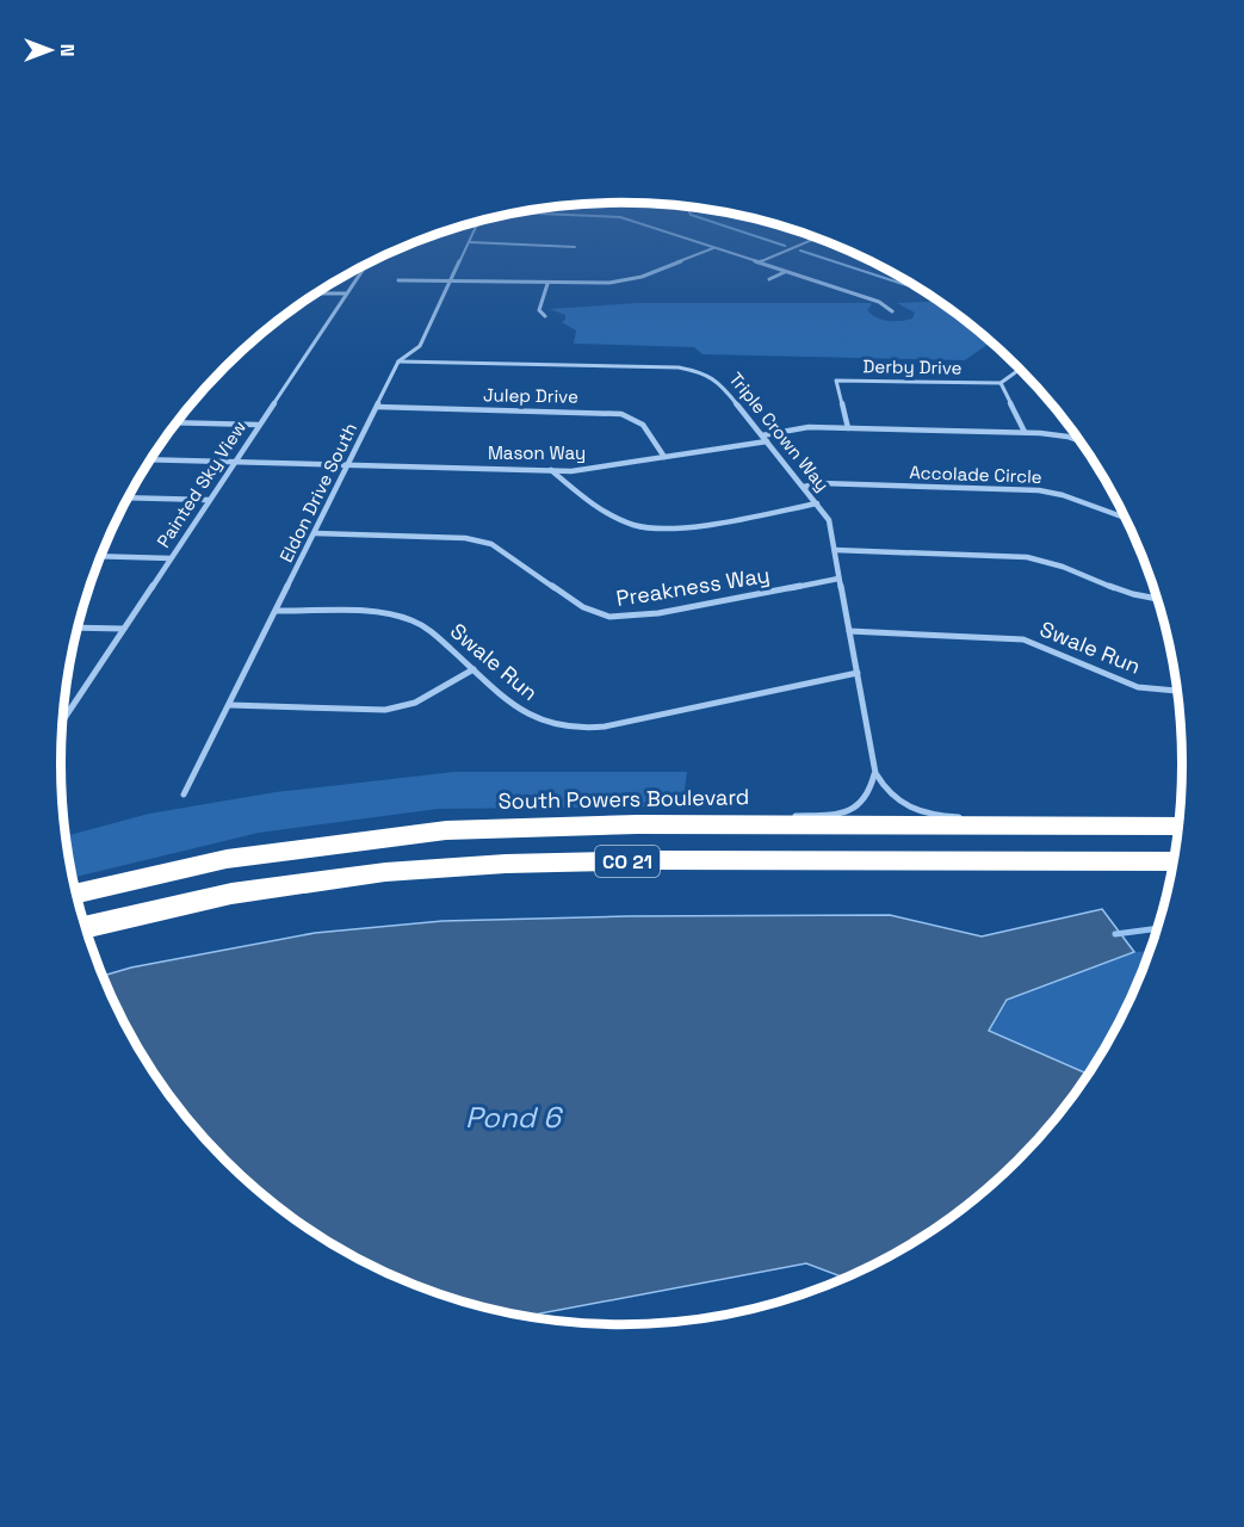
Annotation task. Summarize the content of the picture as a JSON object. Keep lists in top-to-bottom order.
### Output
{
  "streets": {
    "highway": ["South Powers Boulevard", "CO 21"],
    "street": [
      "Derby Drive",
      "Julep Drive",
      "Triple Crown Way",
      "Mason Way",
      "Accolade Circle",
      "Painted Sky View",
      "Eldon Drive South",
      "Preakness Way",
      "Swale Run"
    ]
  },
  "crossings": [
    ["Julep Drive", "Mason Way"],
    ["Julep Drive", "Eldon Drive South"],
    ["Triple Crown Way", "Mason Way"],
    ["Triple Crown Way", "Accolade Circle"],
    ["Triple Crown Way", "Eldon Drive South"],
    ["Triple Crown Way", "Preakness Way"],
    ["Triple Crown Way", "Swale Run"],
    ["Triple Crown Way", "South Powers Boulevard"],
    ["Mason Way", "Painted Sky View"],
    ["Mason Way", "Eldon Drive South"],
    ["Eldon Drive South", "Preakness Way"],
    ["Eldon Drive South", "Swale Run"]
  ],
  "water": ["Pond 6"],
  "north": "right"
}
